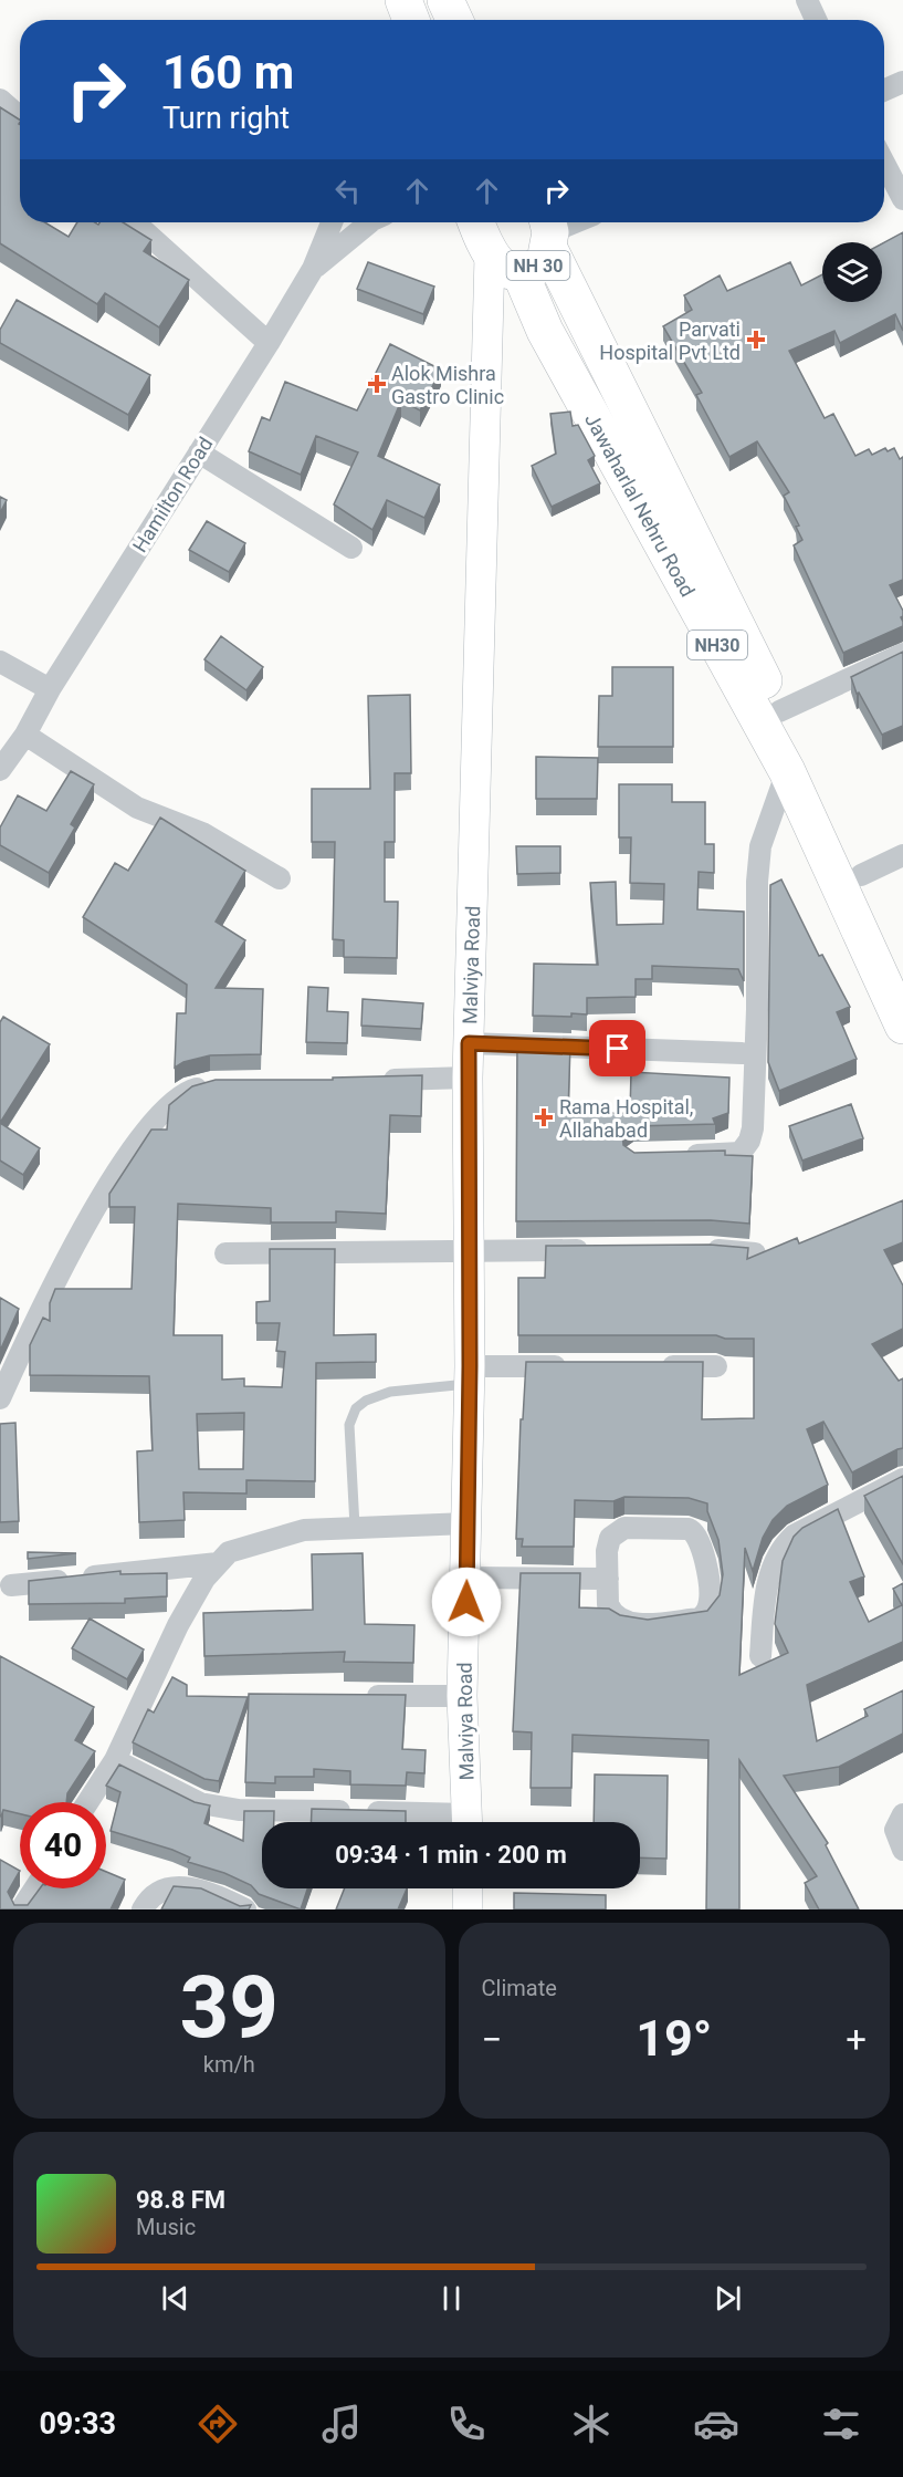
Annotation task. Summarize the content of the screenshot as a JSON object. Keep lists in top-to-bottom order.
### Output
{
  "streets": {
    "highway": ["NH 30", "Jawaharlal Nehru Road", "NH30"],
    "street": ["Hamilton Road", "Malviya Road"]
  },
  "crossings": [
    ["NH 30", "Jawaharlal Nehru Road"],
    ["NH 30", "Malviya Road"],
    ["Jawaharlal Nehru Road", "Malviya Road"]
  ],
  "places": {
    "health": ["Parvati Hospital Pvt Ltd", "Alok Mishra Gastro Clinic", "Rama Hospital, Allahabad"]
  },
  "page": {
    "turn": ["160 m", "Turn right"],
    "limit": "40",
    "trip": "09:34 · 1 min · 200 m",
    "tile": [
      ["39", "km/h"],
      "Climate"
    ],
    "heat": ["−", "19°", "+"],
    "song": ["98.8 FM", "Music"],
    "tabs": "09:33"
  }
}
